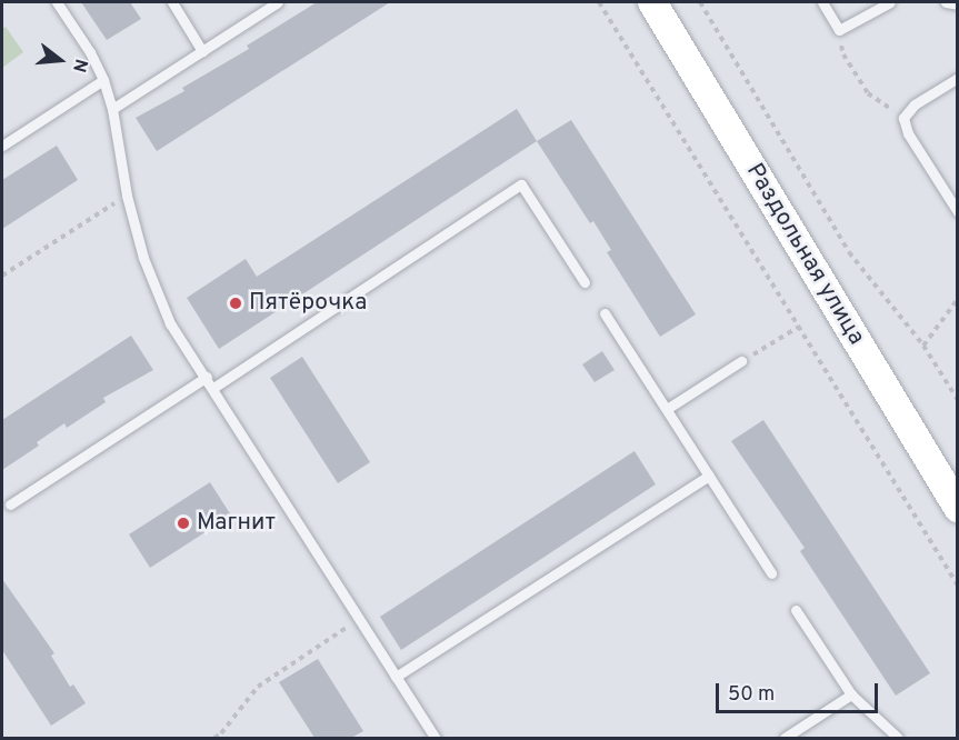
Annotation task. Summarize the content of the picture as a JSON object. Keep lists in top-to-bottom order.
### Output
{
  "streets": {
    "main road": ["Раздольная улица"]
  },
  "places": ["Пятёрочка", "Магнит"],
  "scale_bar": "50 m",
  "north": "right"
}
